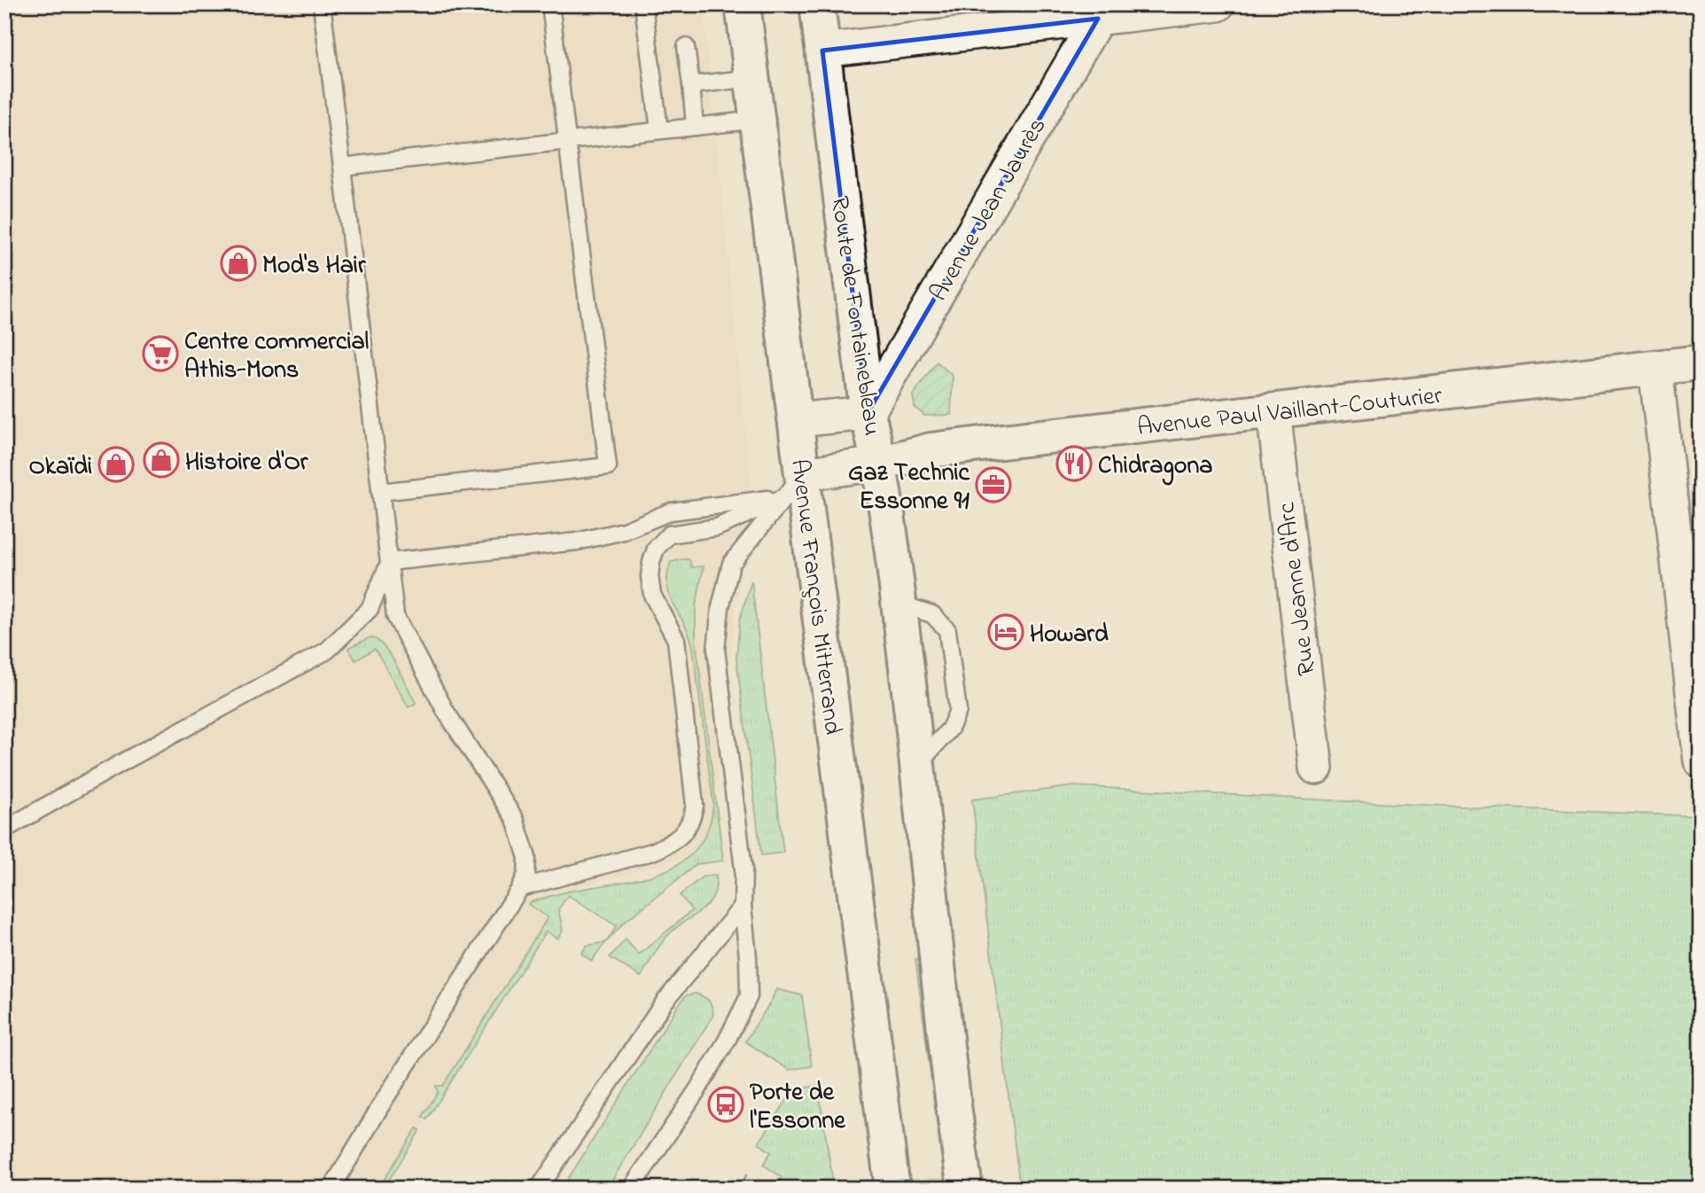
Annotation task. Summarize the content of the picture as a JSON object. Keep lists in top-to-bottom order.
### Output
{
  "streets": {
    "main road": ["Route de Fontainebleau", "Avenue Paul Vaillant-Couturier", "Avenue François Mitterrand"],
    "street": ["Avenue Jean Jaurès", "Rue Jeanne d'Arc"]
  },
  "crossings": [
    ["Avenue Jean Jaurès", "Route de Fontainebleau"],
    ["Route de Fontainebleau", "Avenue Paul Vaillant-Couturier"],
    ["Avenue Paul Vaillant-Couturier", "Rue Jeanne d'Arc"]
  ],
  "places": {
    "shop": ["Mod's Hair", "Histoire d'Or", "Okaïdi"],
    "supermarket": ["Centre commercial Athis-Mons"],
    "restaurant": ["Chidragona"],
    "office": ["Gaz Technic Essonne 91"],
    "hotel": ["Howard"],
    "bus stop": ["Porte de l'Essonne"]
  }
}
